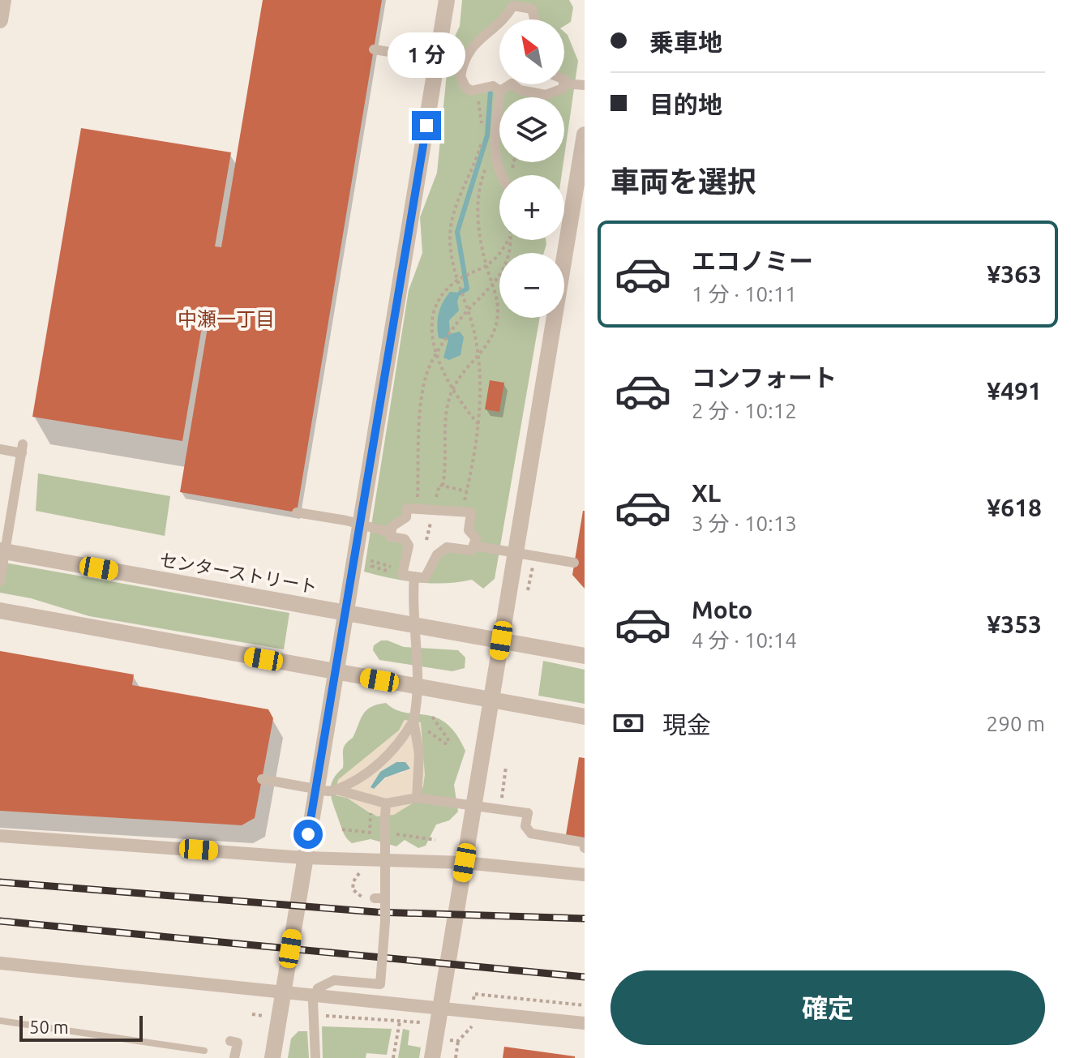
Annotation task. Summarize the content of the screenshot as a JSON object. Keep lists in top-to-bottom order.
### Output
{
  "streets": {
    "street": ["センターストリート"]
  },
  "districts": ["中瀬一丁目"],
  "scale_bar": "50 m",
  "north": "top left",
  "page": {
    "banner": ["乗車地", "目的地"],
    "map_buttons": ["+", "−"],
    "bubble": "1 分",
    "heading": "車両を選択",
    "list": [
      {
        "name": "エコノミー",
        "note": "1 分 · 10:11",
        "value": "¥363"
      },
      {
        "name": "コンフォート",
        "note": "2 分 · 10:12",
        "value": "¥491"
      },
      {
        "name": "XL",
        "note": "3 分 · 10:13",
        "value": "¥618"
      },
      {
        "name": "Moto",
        "note": "4 分 · 10:14",
        "value": "¥353"
      }
    ],
    "pay": ["現金", "290 m"],
    "buttons": "確定",
    "scale": "50 m"
  }
}
